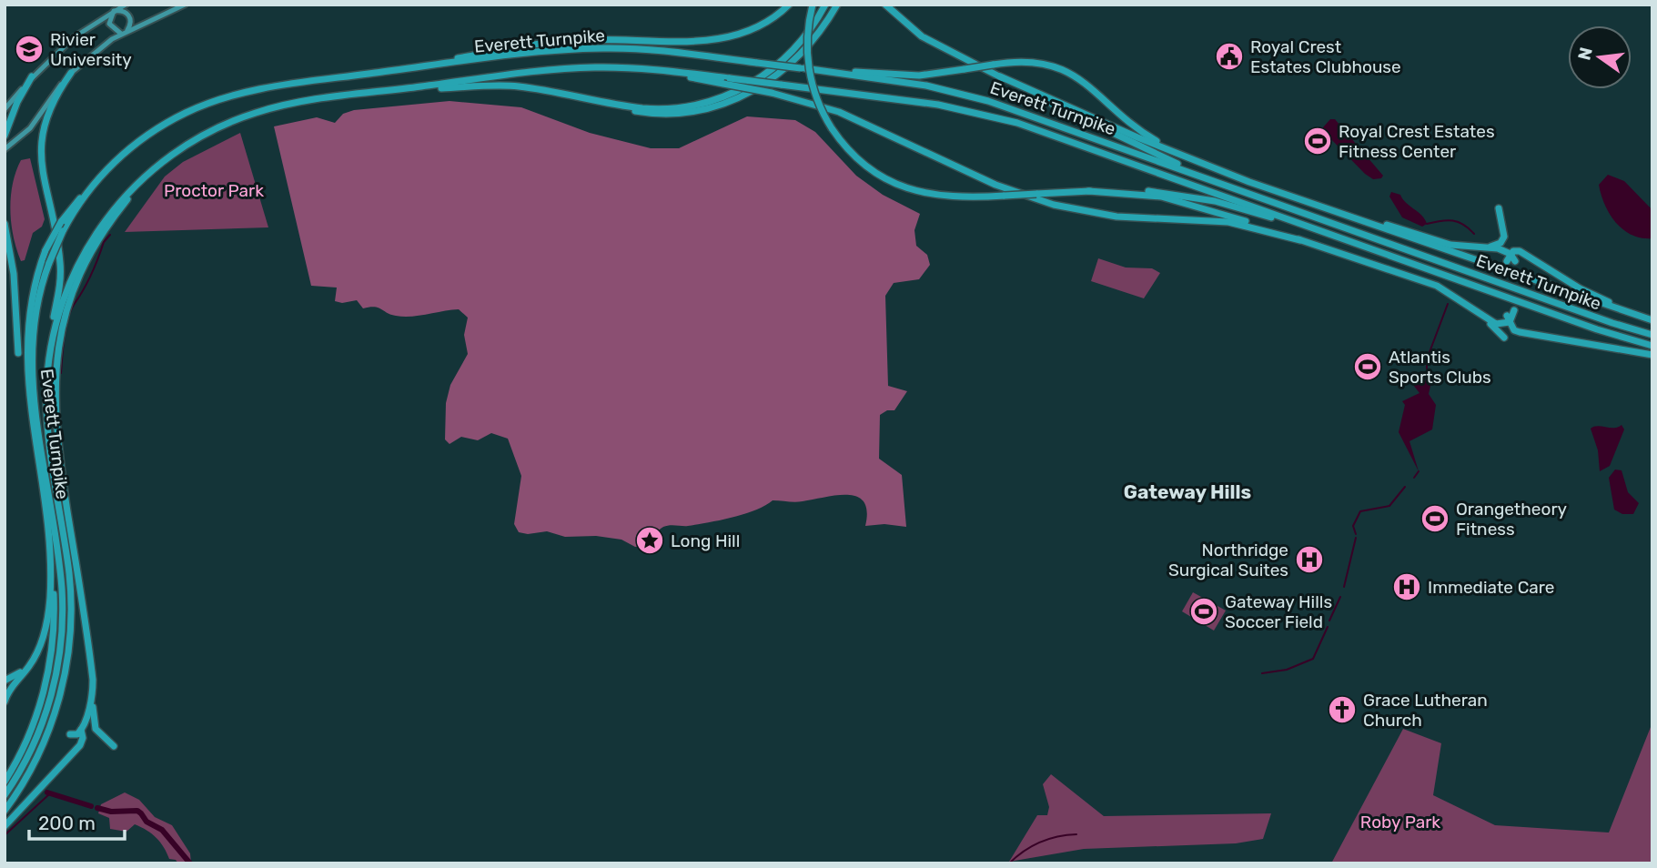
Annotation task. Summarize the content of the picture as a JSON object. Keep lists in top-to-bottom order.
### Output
{
  "streets": {
    "highway": ["Everett Turnpike"]
  },
  "districts": ["Gateway Hills"],
  "parks": ["Proctor Park", "Roby Park"],
  "places": {
    "school or university": ["Rivier University"],
    "public building": ["Royal Crest Estates Clubhouse"],
    "sports": [
      "Royal Crest Estates Fitness Center",
      "Atlantis Sports Clubs",
      "Orangetheory Fitness",
      "Gateway Hills Soccer Field"
    ],
    "place": ["Long Hill"],
    "hospital": ["Northridge Surgical Suites", "Immediate Care"],
    "church": ["Grace Lutheran Church"]
  },
  "scale_bar": "200 m",
  "north": "left"
}
